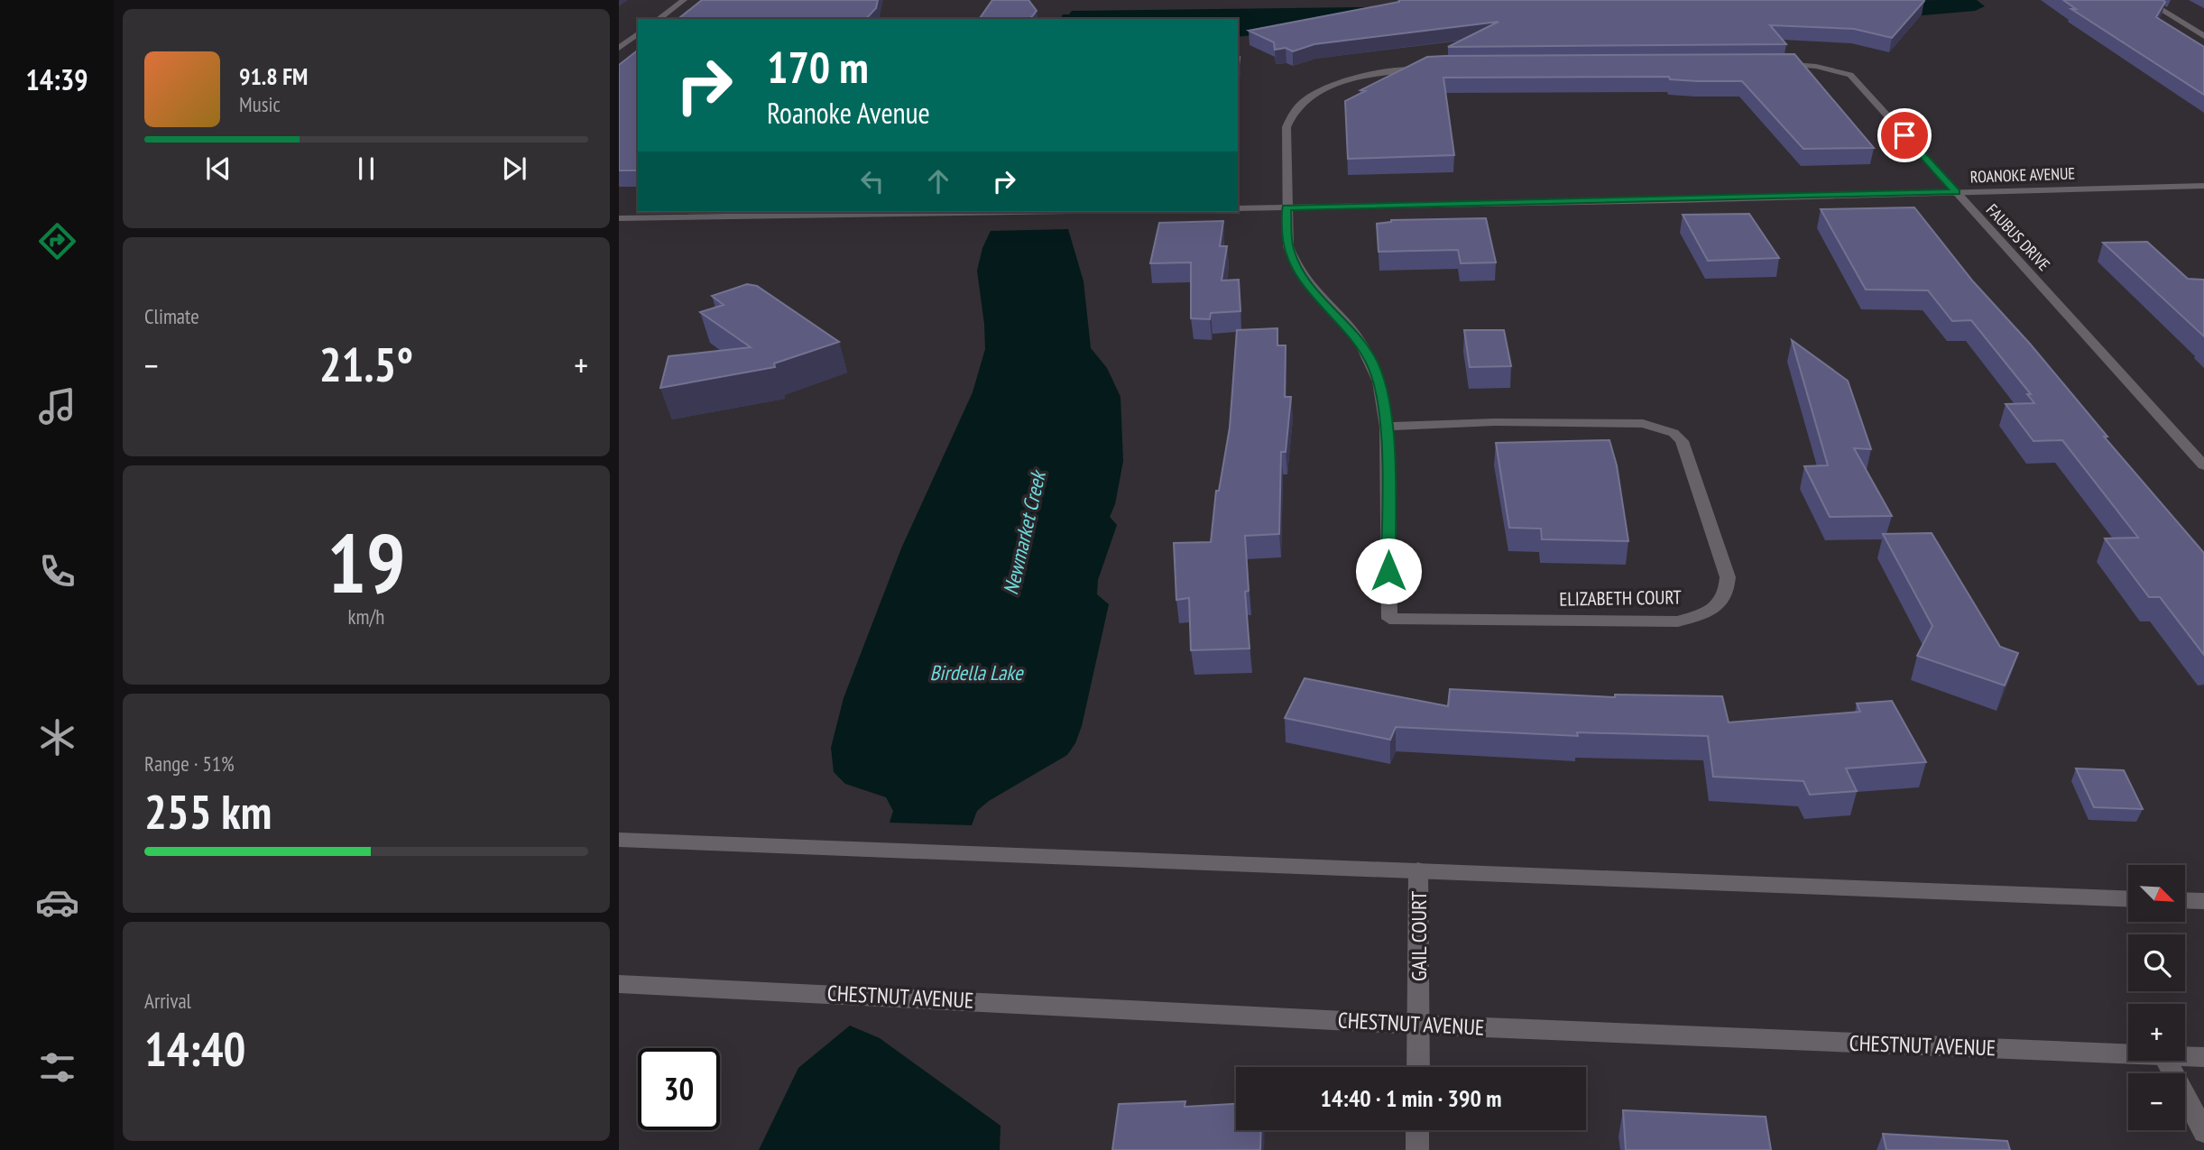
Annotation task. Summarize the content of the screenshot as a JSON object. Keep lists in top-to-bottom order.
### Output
{
  "streets": {
    "street": [
      "ROANOKE AVENUE",
      "FAUBUS DRIVE",
      "ELIZABETH COURT",
      "GAIL COURT",
      "CHESTNUT AVENUE"
    ]
  },
  "crossings": [
    ["ROANOKE AVENUE", "FAUBUS DRIVE"],
    ["ROANOKE AVENUE", "ELIZABETH COURT"],
    ["GAIL COURT", "CHESTNUT AVENUE"]
  ],
  "water": ["Newmarket Creek", "Birdella Lake"],
  "north": "bottom right",
  "page": {
    "tabs": "14:39",
    "turn": ["170 m", "Roanoke Avenue"],
    "song": ["91.8 FM", "Music"],
    "tile": [
      "Climate",
      ["19", "km/h"],
      ["Range · 51%", "255 km"],
      ["Arrival", "14:40"]
    ],
    "heat": ["−", "21.5°", "+"],
    "map_buttons": ["+", "−"],
    "limit": "30",
    "trip": "14:40 · 1 min · 390 m"
  }
}
